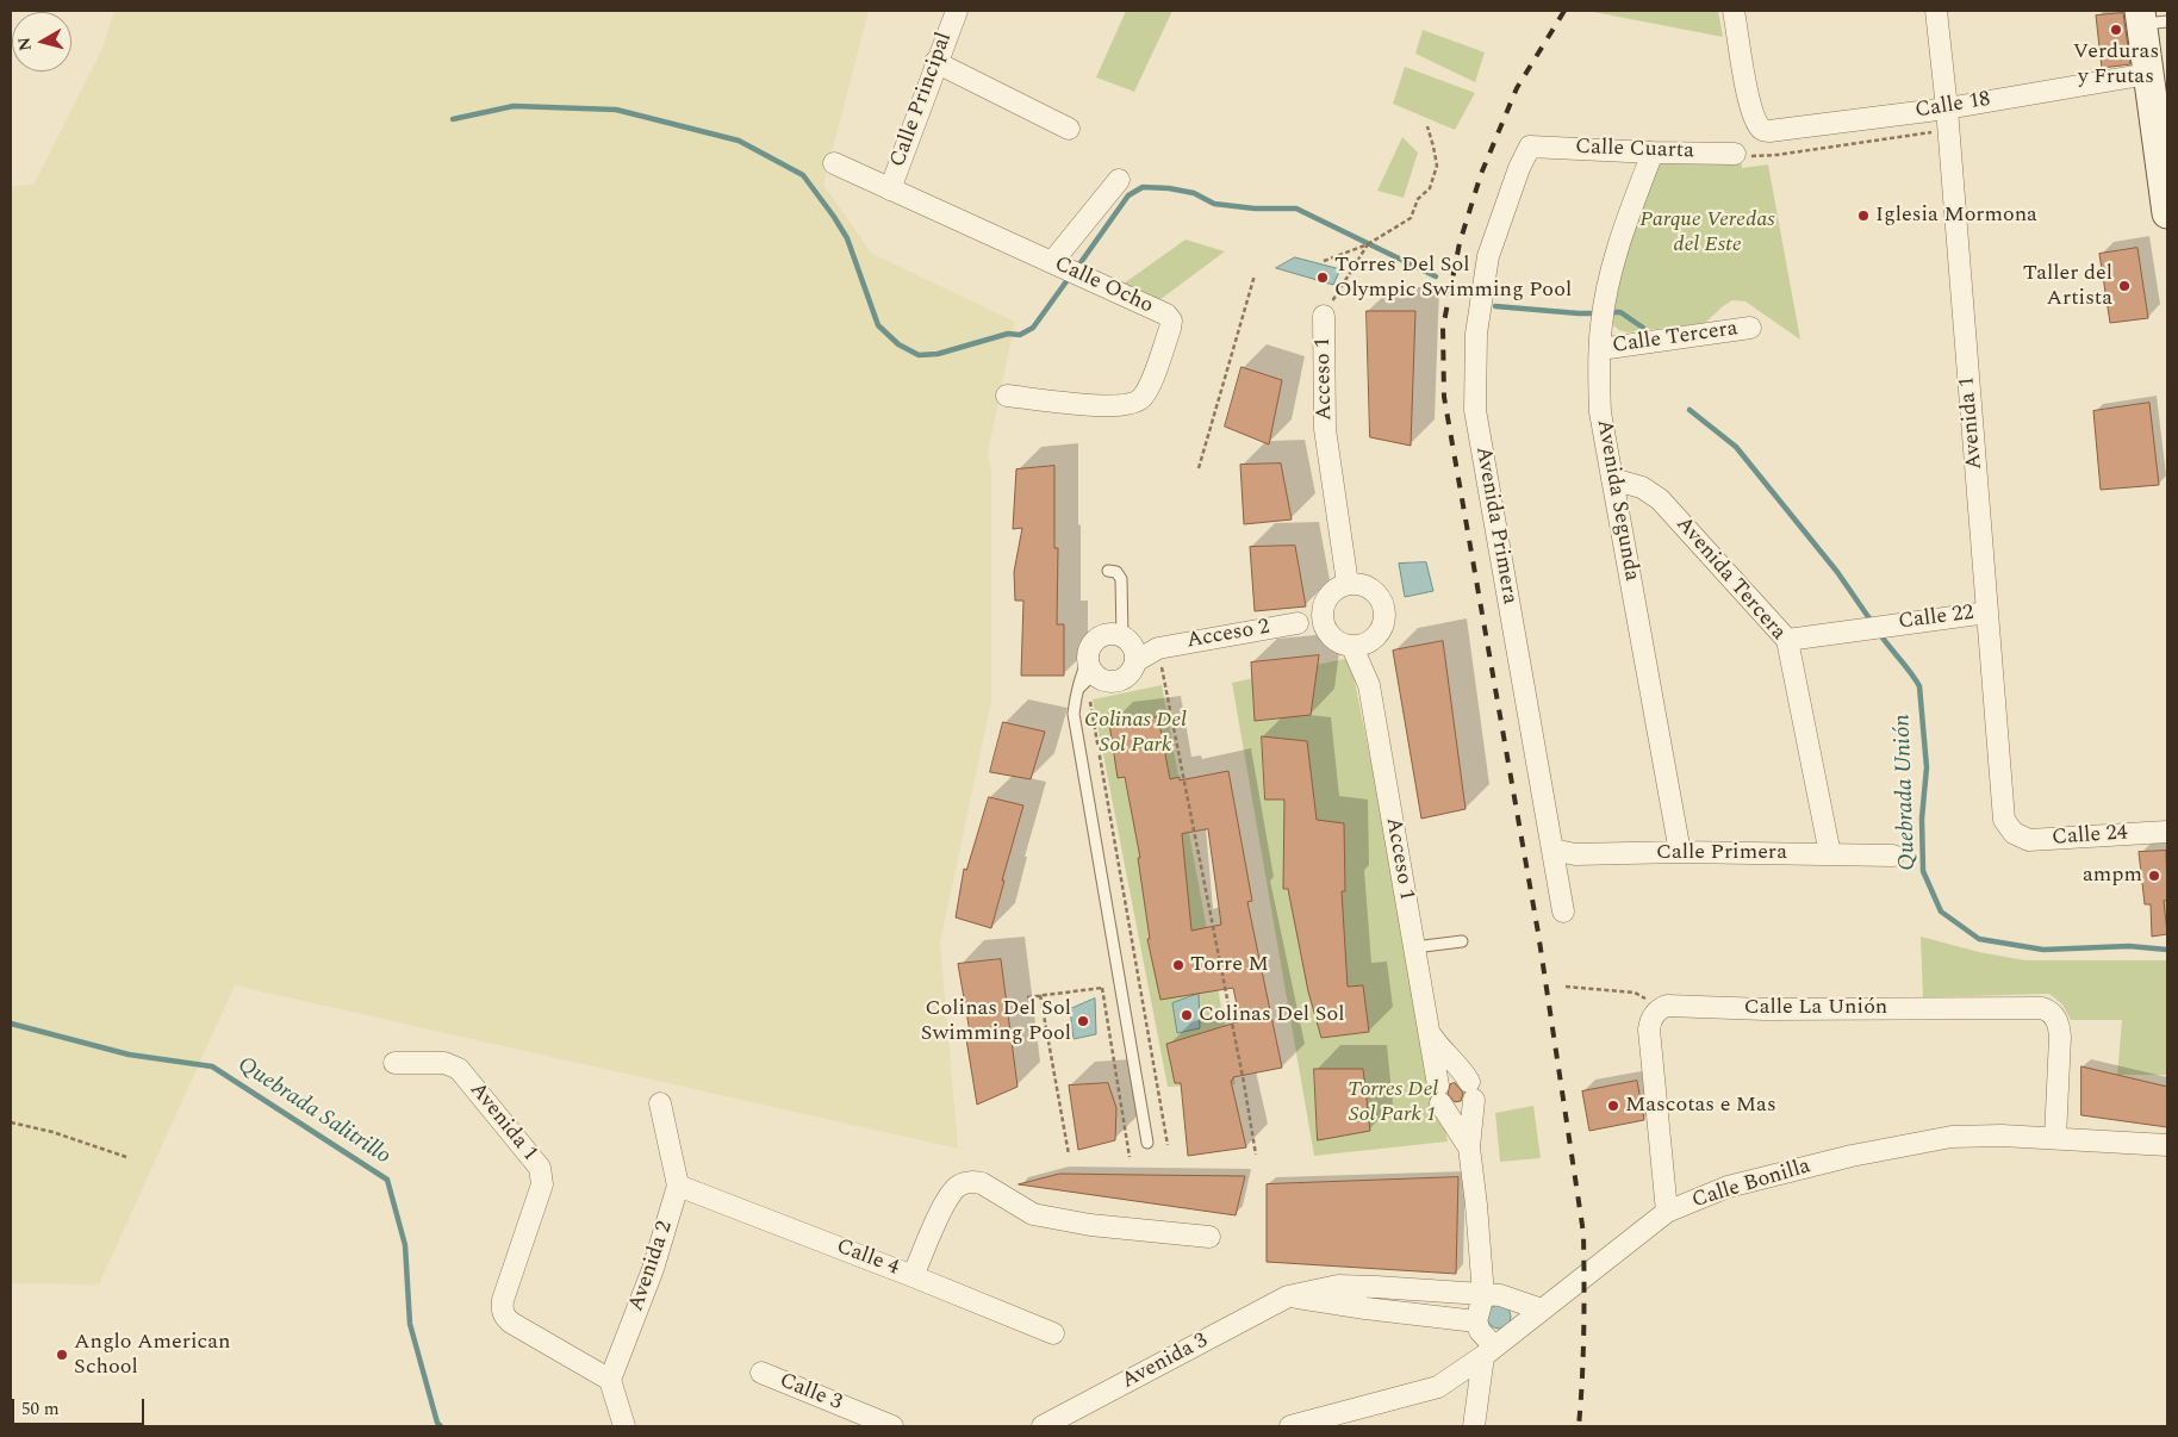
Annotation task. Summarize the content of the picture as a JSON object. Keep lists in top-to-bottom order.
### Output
{
  "streets": {
    "street": [
      "Calle Principal",
      "Calle 18",
      "Calle Cuarta",
      "Calle Ocho",
      "Calle Tercera",
      "Acceso 1",
      "Avenida 1",
      "Avenida Segunda",
      "Avenida Primera",
      "Avenida Tercera",
      "Calle 22",
      "Acceso 2",
      "Calle 24",
      "Calle Primera",
      "Calle La Unión",
      "Calle Bonilla",
      "Calle 4",
      "Avenida 2",
      "Avenida 3",
      "Calle 3"
    ]
  },
  "crossings": [
    ["Calle Principal", "Calle Ocho"],
    ["Calle 18", "Avenida 1"],
    ["Calle Cuarta", "Avenida Segunda"],
    ["Calle Cuarta", "Avenida Primera"],
    ["Calle Tercera", "Avenida Segunda"],
    ["Acceso 1", "Acceso 2"],
    ["Acceso 1", "Avenida 3"],
    ["Avenida 1", "Calle 22"],
    ["Avenida 1", "Calle 24"],
    ["Avenida 1", "Avenida 2"],
    ["Avenida Segunda", "Avenida Tercera"],
    ["Avenida Segunda", "Calle Primera"],
    ["Avenida Primera", "Calle Primera"],
    ["Avenida Tercera", "Calle 22"],
    ["Avenida Tercera", "Calle Primera"],
    ["Calle La Unión", "Calle Bonilla"],
    ["Calle Bonilla", "Avenida 3"],
    ["Calle 4", "Avenida 2"]
  ],
  "water": ["Quebrada Unión", "Quebrada Salitrillo"],
  "parks": ["Parque Veredas del Este", "Colinas Del Sol Park", "Torres Del Sol Park 1"],
  "places": [
    "Verduras y Frutas",
    "Iglesia Mormona",
    "Torres Del Sol Olympic Swimming Pool",
    "Taller del Artista",
    "ampm",
    "Torre M",
    "Colinas Del Sol",
    "Colinas Del Sol Swimming Pool",
    "Mascotas e Mas",
    "Anglo American School"
  ],
  "scale_bar": "50 m",
  "north": "left"
}
